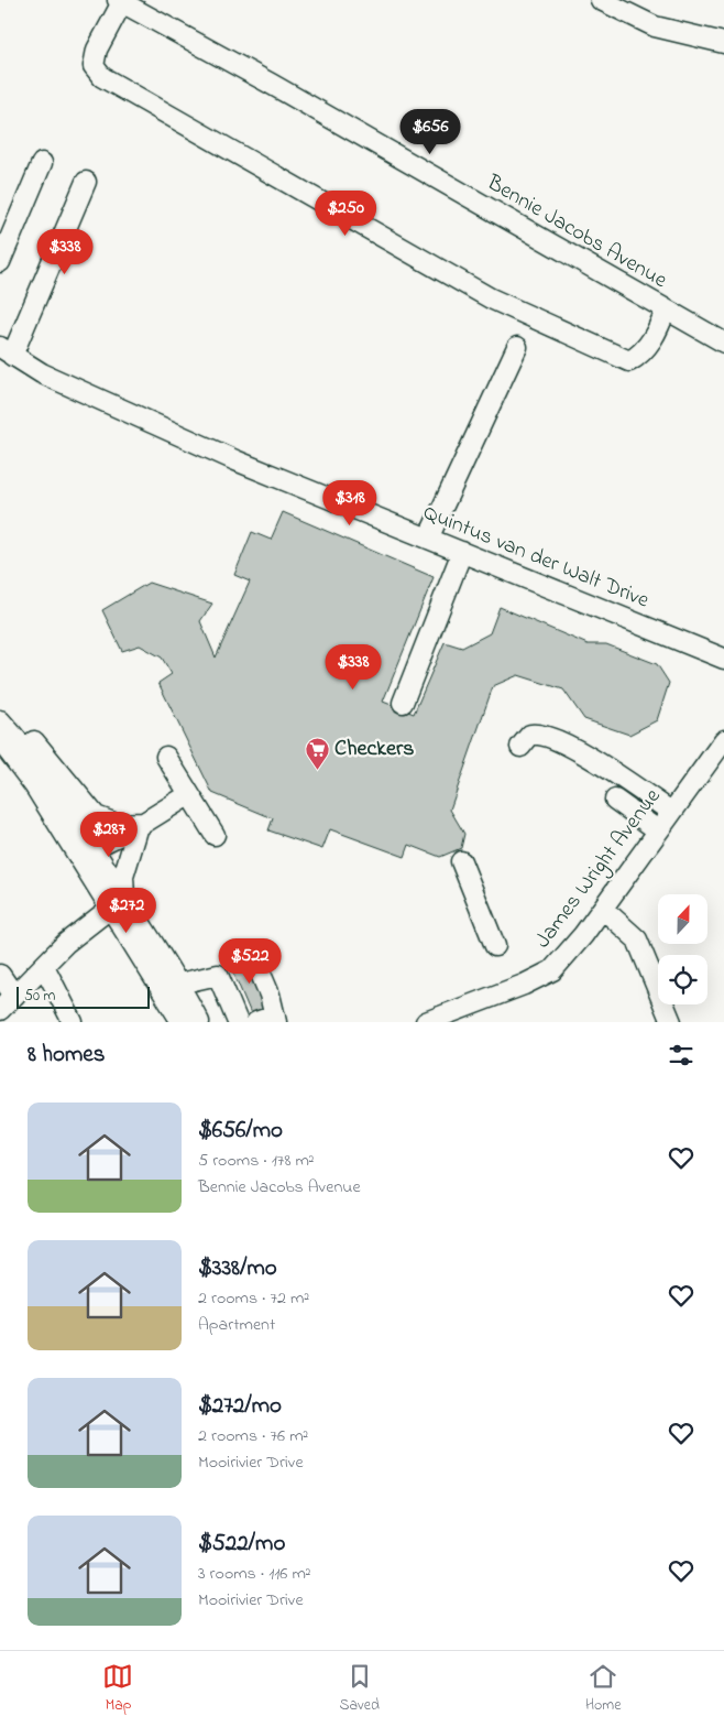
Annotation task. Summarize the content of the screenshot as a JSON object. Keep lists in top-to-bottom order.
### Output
{
  "streets": {
    "street": ["Bennie Jacobs Avenue", "Quintus van der Walt Drive", "James Wright Avenue"]
  },
  "places": {
    "supermarket": ["Checkers"]
  },
  "scale_bar": "50 m",
  "north": "top",
  "page": {
    "price": [
      "$656",
      "$250",
      "$338",
      "$318",
      "$338",
      "$287",
      "$272",
      "$522"
    ],
    "scale": "50 m",
    "heading": "8 homes",
    "list": [
      {
        "name": "$656/mo",
        "note": "5 rooms · 178 m² · Bennie Jacobs Avenue"
      },
      {
        "name": "$338/mo",
        "note": "2 rooms · 72 m² · Apartment"
      },
      {
        "name": "$272/mo",
        "note": "2 rooms · 76 m² · Mooirivier Drive"
      },
      {
        "name": "$522/mo",
        "note": "3 rooms · 116 m² · Mooirivier Drive"
      }
    ],
    "tabs": ["Map", "Saved", "Home"]
  }
}
